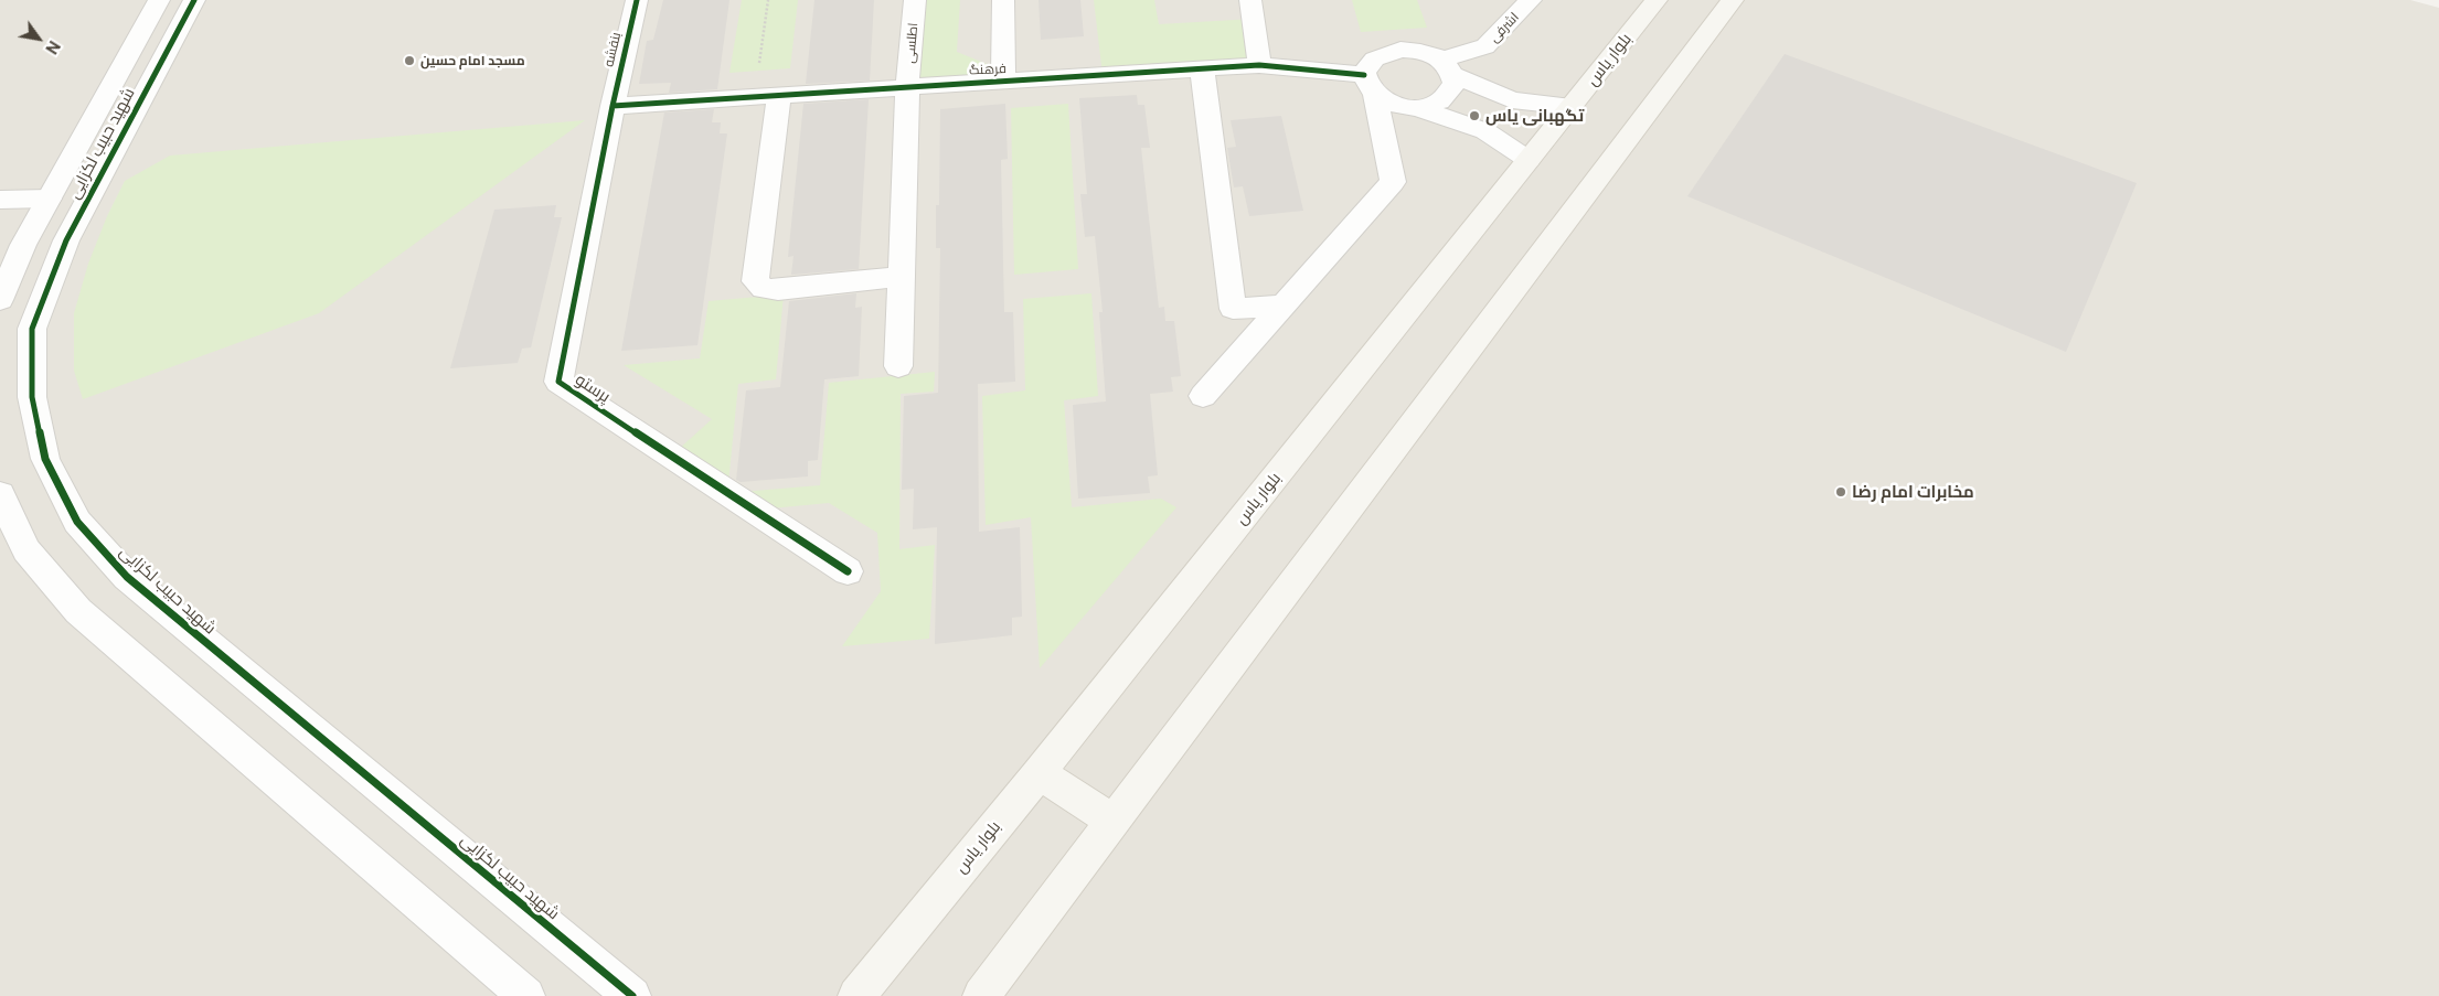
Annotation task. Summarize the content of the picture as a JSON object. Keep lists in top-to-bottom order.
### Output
{
  "streets": {
    "main road": ["بلوار یاس"],
    "street": [
      "اشرفی",
      "اطلسی",
      "بنفشه",
      "فرهنگ",
      "شهید حبیب لکزایی",
      "پرستو"
    ]
  },
  "crossings": [
    ["اشرفی", "فرهنگ"],
    ["اطلسی", "فرهنگ"],
    ["بنفشه", "فرهنگ"],
    ["بنفشه", "پرستو"],
    ["فرهنگ", "پرستو"]
  ],
  "places": ["مسجد امام حسین", "تگهبانی یاس", "مخابرات امام رضا"],
  "north": "bottom right"
}
